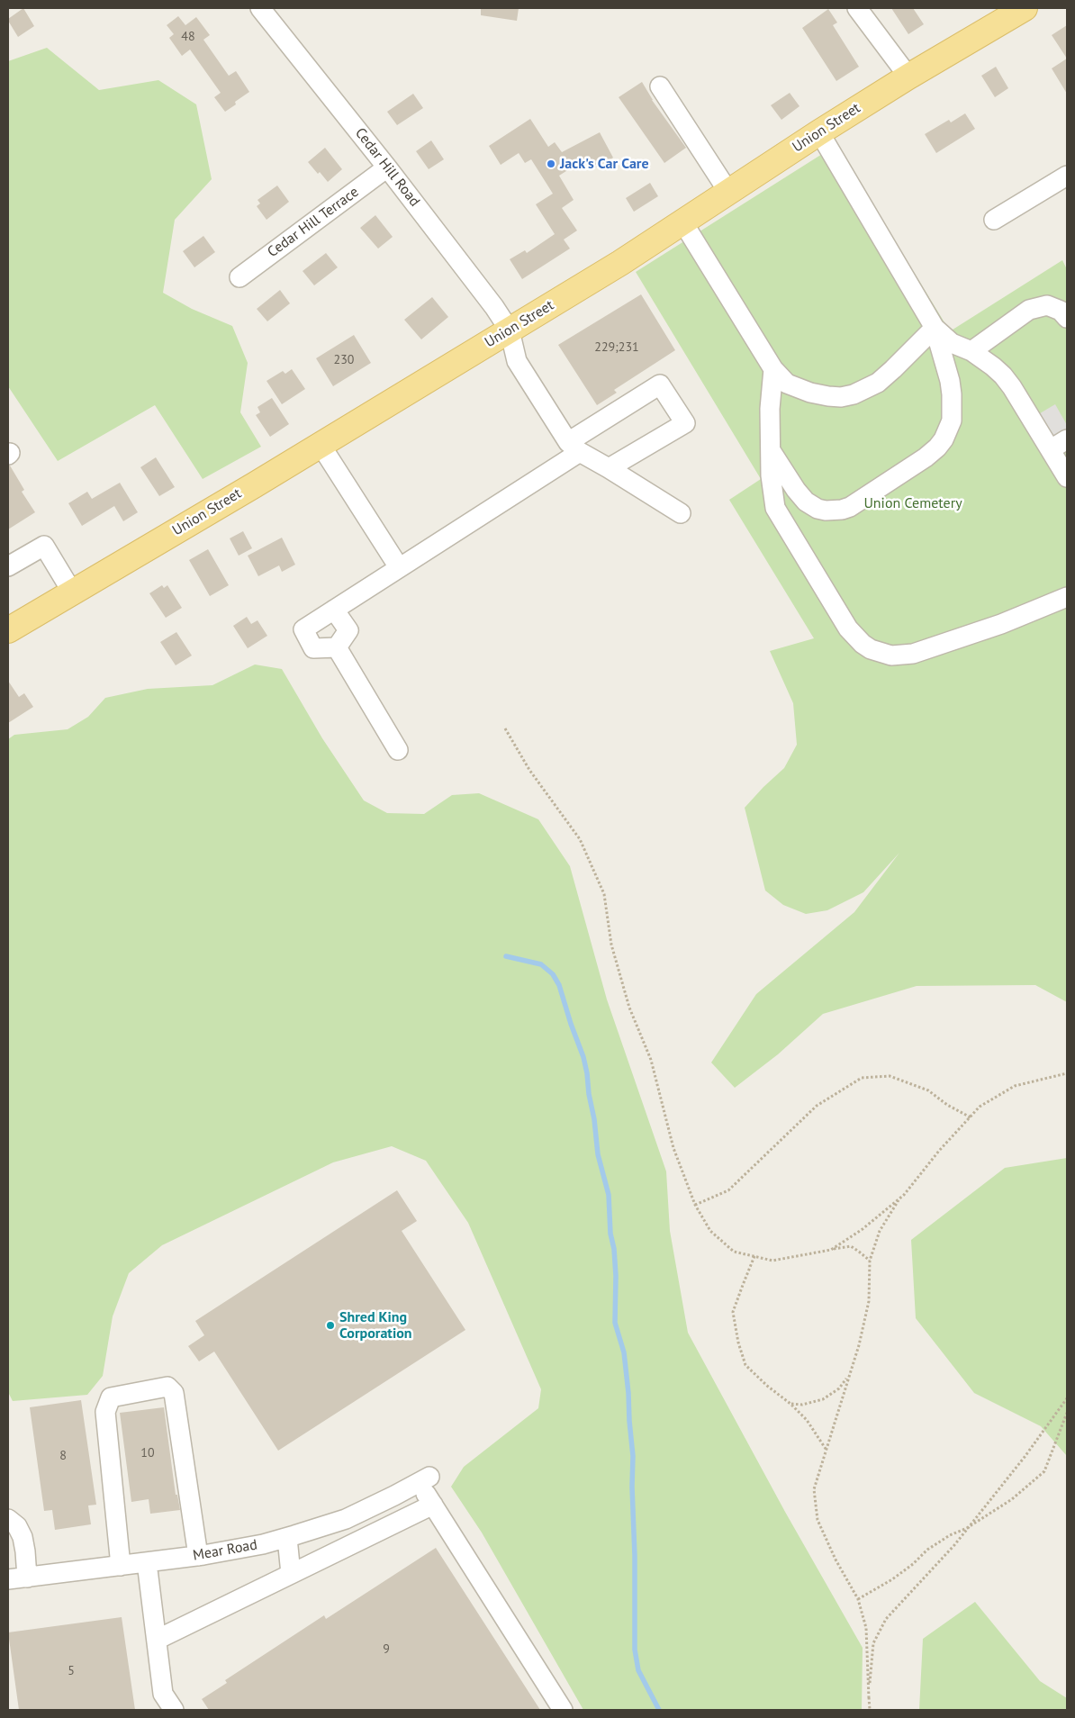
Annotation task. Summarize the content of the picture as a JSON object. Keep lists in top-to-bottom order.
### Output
{
  "streets": {
    "main road": ["Union Street"],
    "street": ["Cedar Hill Road", "Cedar Hill Terrace", "Mear Road"]
  },
  "crossings": [
    ["Union Street", "Cedar Hill Road"],
    ["Cedar Hill Road", "Cedar Hill Terrace"]
  ],
  "parks": ["Union Cemetery"],
  "places": ["Jack's Car Care", "Shred King Corporation"],
  "house_numbers": [
    "48",
    "229;231",
    "230",
    "10",
    "8",
    "9",
    "5"
  ]
}
